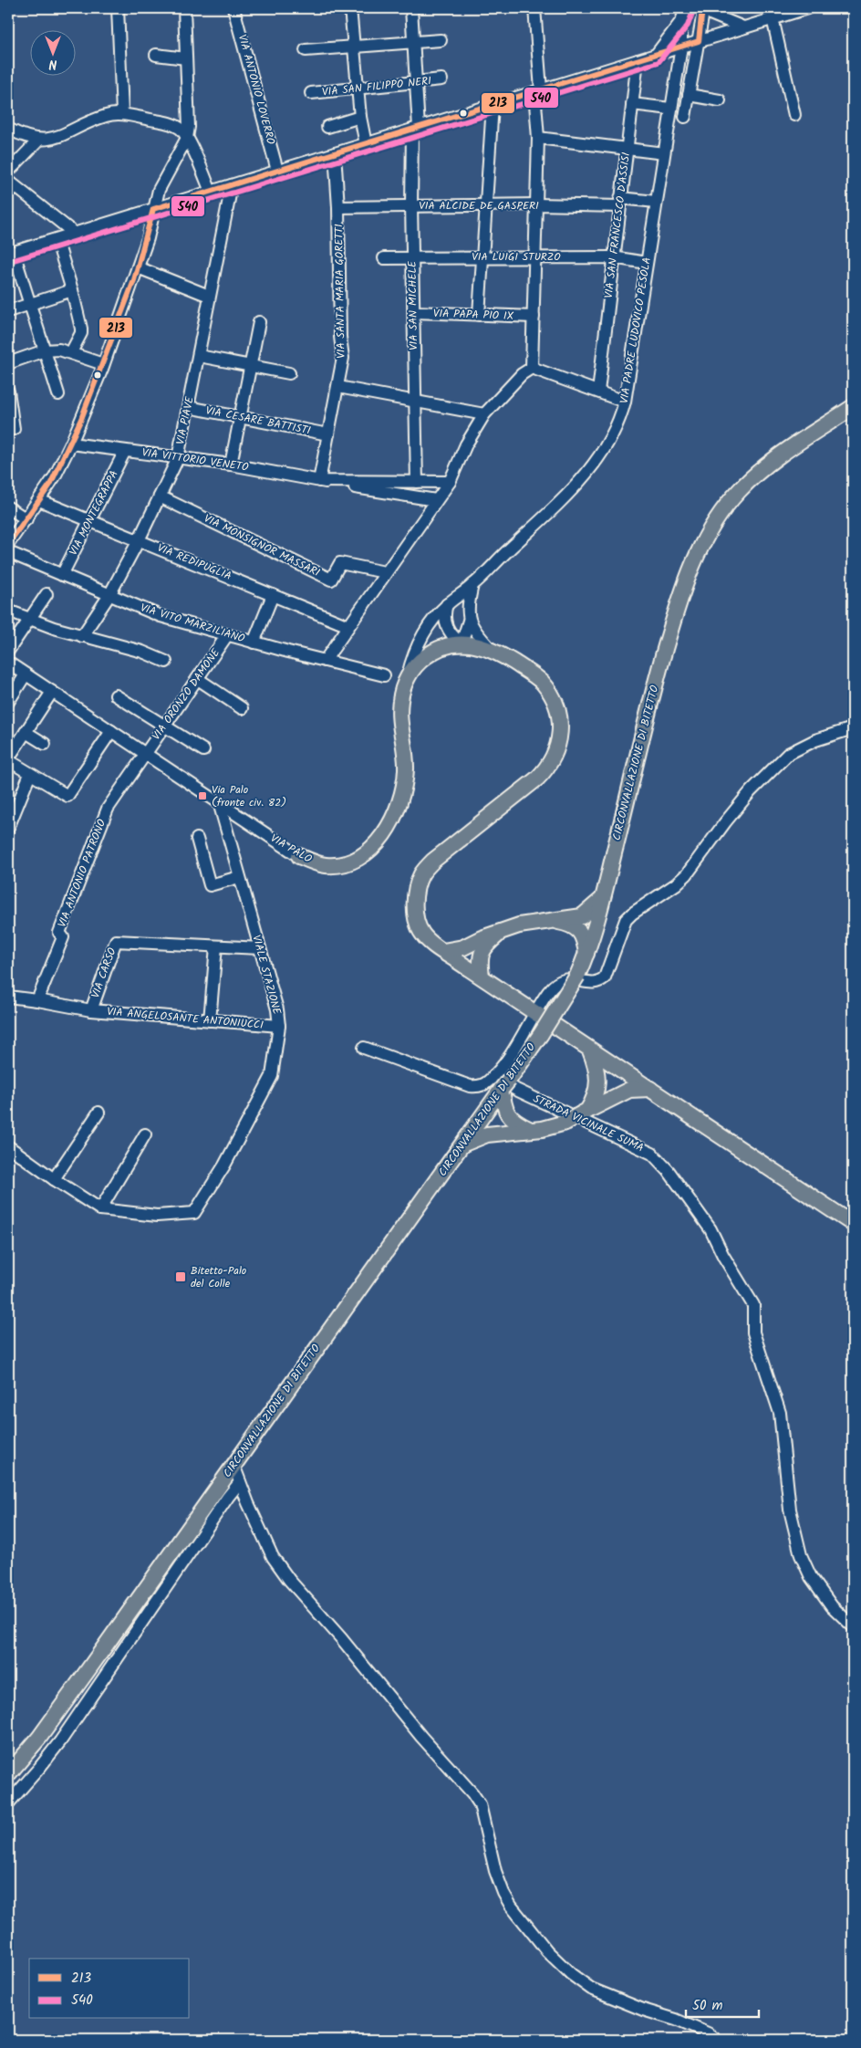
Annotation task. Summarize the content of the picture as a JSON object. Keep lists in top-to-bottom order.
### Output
{
  "streets": {
    "main road": ["CIRCONVALLAZIONE DI BITETTO", "VIA PALO"],
    "street": [
      "VIA SAN FILIPPO NERI",
      "VIA ANTONIO LOVERRO",
      "VIA ALCIDE DE GASPERI",
      "VIA SAN FRANCESCO D'ASSISI",
      "VIA LUIGI STURZO",
      "VIA SANTA MARIA GORETTI",
      "VIA SAN MICHELE",
      "VIA PAPA PIO IX",
      "VIA PADRE LUDOVICO PESOLA",
      "VIA PIAVE",
      "VIA CESARE BATTISTI",
      "VIA VITTORIO VENETO",
      "VIA MONTEGRAPPA",
      "VIA MONSIGNOR MASSARI",
      "VIA REDIPUGLIA",
      "VIA VITO MARZILIANO",
      "VIA ORONZO DAMONE",
      "VIA ANTONIO PATRONO",
      "VIA CARSO",
      "VIALE STAZIONE",
      "VIA ANGELOSANTE ANTONIUCCI",
      "STRADA VICINALE SUMA"
    ]
  },
  "crossings": [
    ["VIA SAN FILIPPO NERI", "VIA SAN MICHELE"],
    ["VIA ALCIDE DE GASPERI", "VIA SAN FRANCESCO D'ASSISI"],
    ["VIA ALCIDE DE GASPERI", "VIA SANTA MARIA GORETTI"],
    ["VIA ALCIDE DE GASPERI", "VIA SAN MICHELE"],
    ["VIA ALCIDE DE GASPERI", "VIA PADRE LUDOVICO PESOLA"],
    ["VIA SAN FRANCESCO D'ASSISI", "VIA LUIGI STURZO"],
    ["VIA LUIGI STURZO", "VIA SAN MICHELE"],
    ["VIA LUIGI STURZO", "VIA PADRE LUDOVICO PESOLA"],
    ["VIA SANTA MARIA GORETTI", "VIA CESARE BATTISTI"],
    ["VIA SANTA MARIA GORETTI", "VIA VITTORIO VENETO"],
    ["VIA SAN MICHELE", "VIA PAPA PIO IX"],
    ["VIA SAN MICHELE", "VIA VITTORIO VENETO"],
    ["VIA PADRE LUDOVICO PESOLA", "VIA PALO"],
    ["VIA PIAVE", "VIA CESARE BATTISTI"],
    ["VIA PIAVE", "VIA VITTORIO VENETO"],
    ["VIA PIAVE", "VIA MONSIGNOR MASSARI"],
    ["VIA PIAVE", "VIA REDIPUGLIA"],
    ["VIA PIAVE", "VIA VITO MARZILIANO"],
    ["VIA VITTORIO VENETO", "VIA MONTEGRAPPA"],
    ["VIA MONTEGRAPPA", "VIA REDIPUGLIA"],
    ["VIA MONTEGRAPPA", "VIA VITO MARZILIANO"],
    ["VIA VITO MARZILIANO", "VIA ORONZO DAMONE"],
    ["VIA ORONZO DAMONE", "VIA PALO"],
    ["VIA ORONZO DAMONE", "VIA ANTONIO PATRONO"],
    ["VIA PALO", "VIA ANTONIO PATRONO"],
    ["VIA PALO", "VIALE STAZIONE"],
    ["VIA ANTONIO PATRONO", "VIA CARSO"],
    ["VIA CARSO", "VIALE STAZIONE"],
    ["VIA CARSO", "VIA ANGELOSANTE ANTONIUCCI"],
    ["VIALE STAZIONE", "VIA ANGELOSANTE ANTONIUCCI"]
  ],
  "places": {
    "transit": ["Via Palo (fronte civ. 82)", "Bitetto-Palo del Colle"]
  },
  "lines": ["transit line 213", "transit line 540"],
  "legend": ["213", "540"],
  "scale_bar": "50 m",
  "north": "bottom"
}
